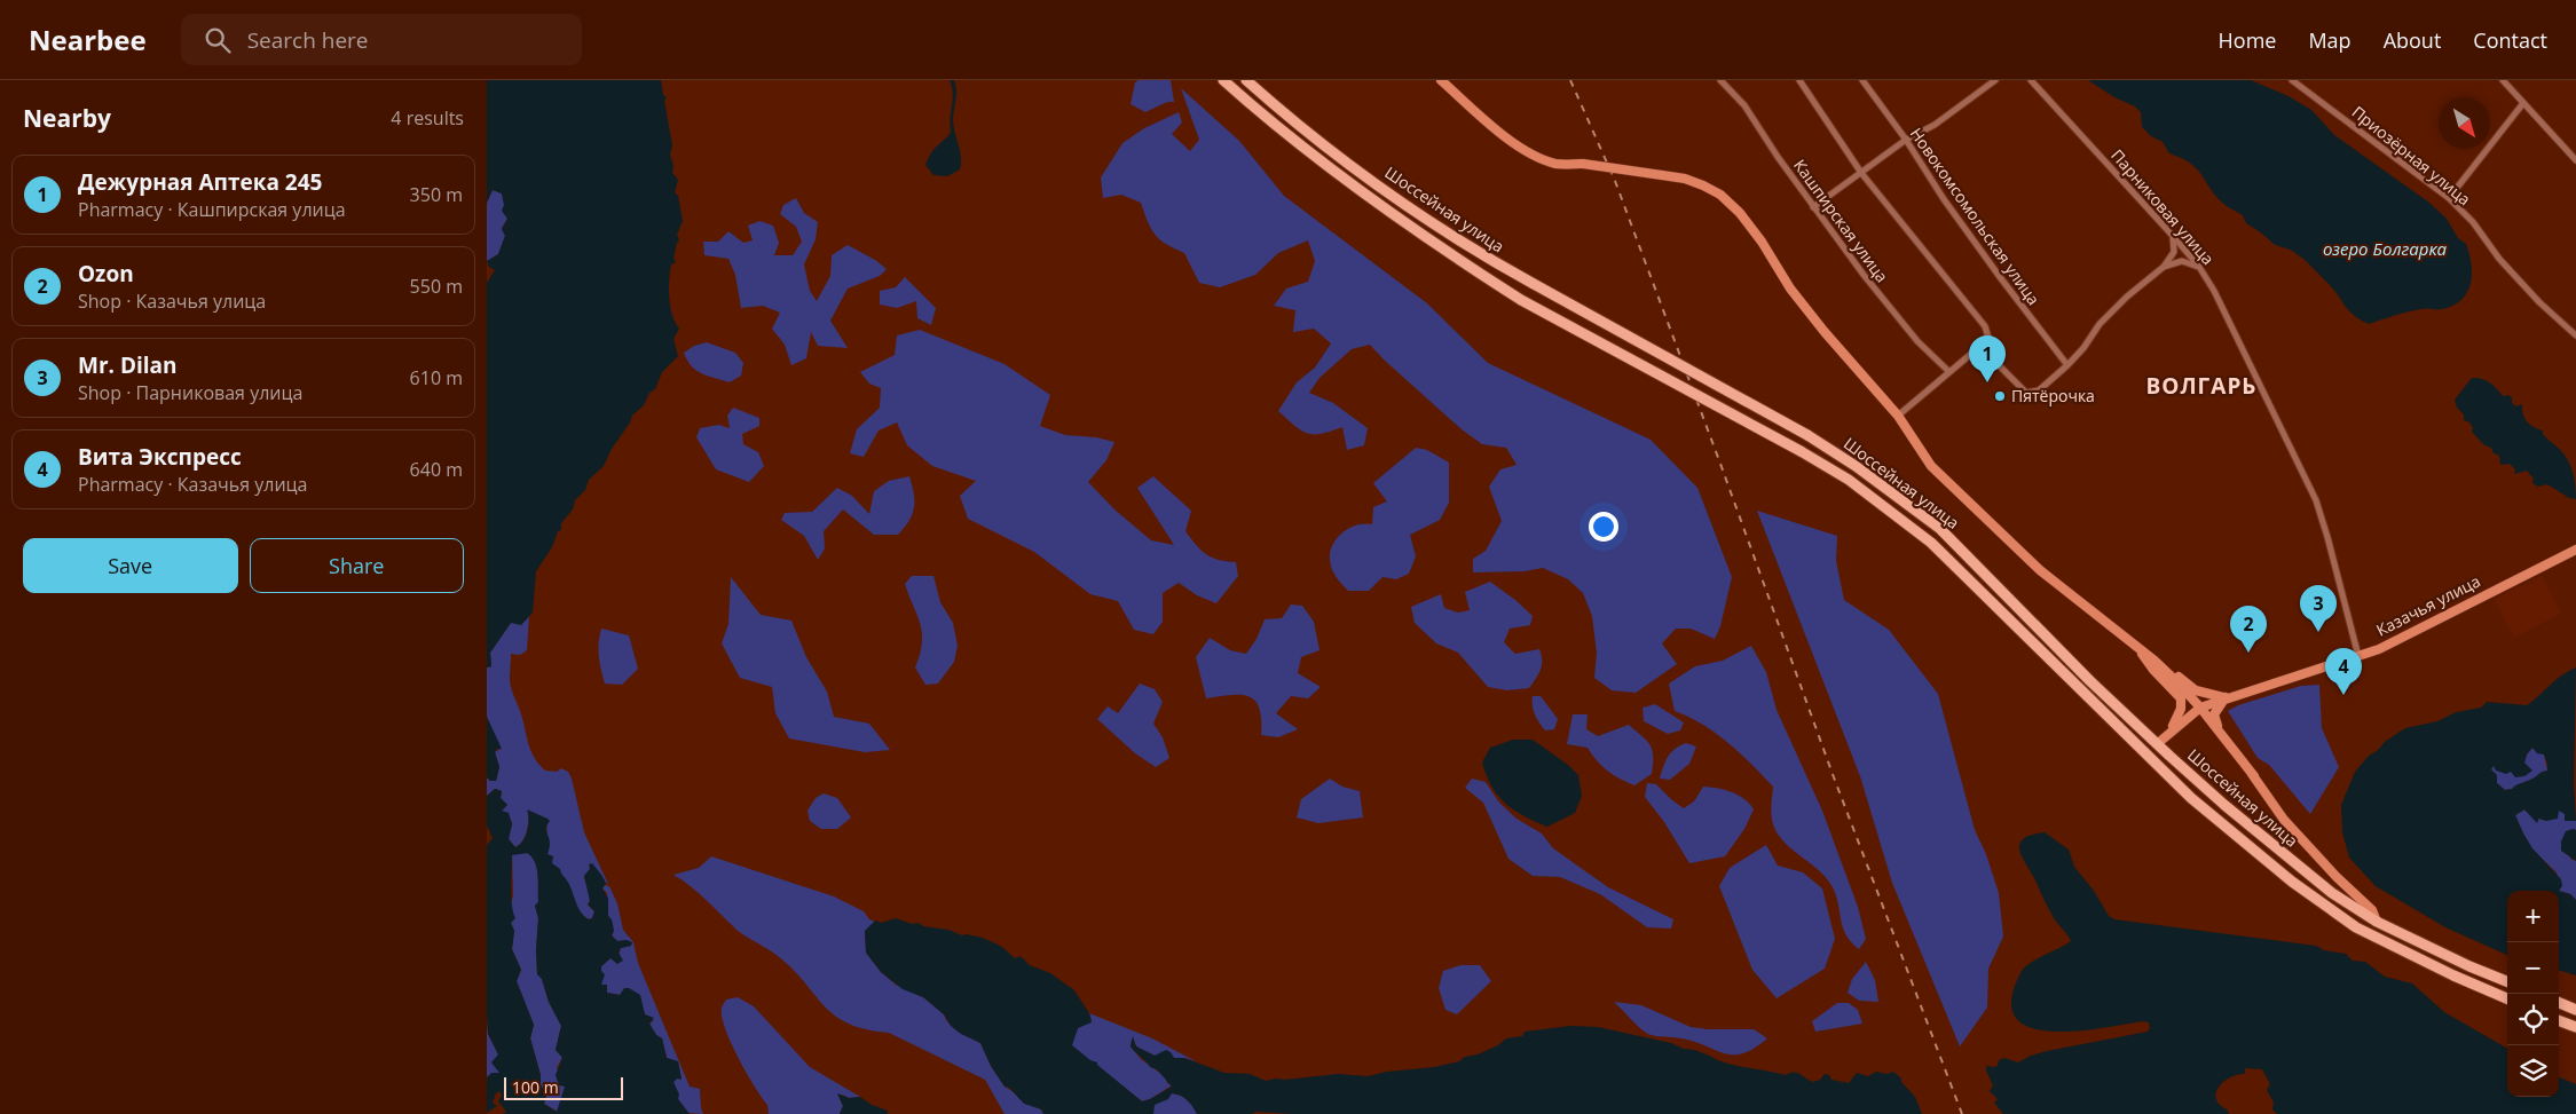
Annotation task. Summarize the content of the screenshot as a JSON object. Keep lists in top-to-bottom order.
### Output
{
  "streets": {
    "main road": ["Шоссейная улица", "Казачья улица"],
    "street": [
      "Приозёрная улица",
      "Парниковая улица",
      "Новокомсомольская улица",
      "Кашпирская улица"
    ]
  },
  "crossings": [
    ["Парниковая улица", "Казачья улица"],
    ["Шоссейная улица", "Казачья улица"]
  ],
  "districts": ["ВОЛГАРЬ"],
  "water": ["озеро Болгарка"],
  "places": ["Пятёрочка"],
  "scale_bar": "100 m",
  "north": "bottom right",
  "page": {
    "header": "Nearbee",
    "search": "Search here",
    "nav": [
      "Home",
      "Map",
      "About",
      "Contact"
    ],
    "heading": ["Nearby", "4 results"],
    "list": [
      {
        "mark": "1",
        "name": "Дежурная Аптека 245",
        "note": "Pharmacy · Кашпирская улица",
        "value": "350 m"
      },
      {
        "mark": "2",
        "name": "Ozon",
        "note": "Shop · Казачья улица",
        "value": "550 m"
      },
      {
        "mark": "3",
        "name": "Mr. Dilan",
        "note": "Shop · Парниковая улица",
        "value": "610 m"
      },
      {
        "mark": "4",
        "name": "Вита Экспресс",
        "note": "Pharmacy · Казачья улица",
        "value": "640 m"
      }
    ],
    "pins": [
      "1",
      "3",
      "2",
      "4"
    ],
    "buttons": ["Save", "Share"],
    "map_buttons": ["+", "−"],
    "scale": "100 m"
  }
}
